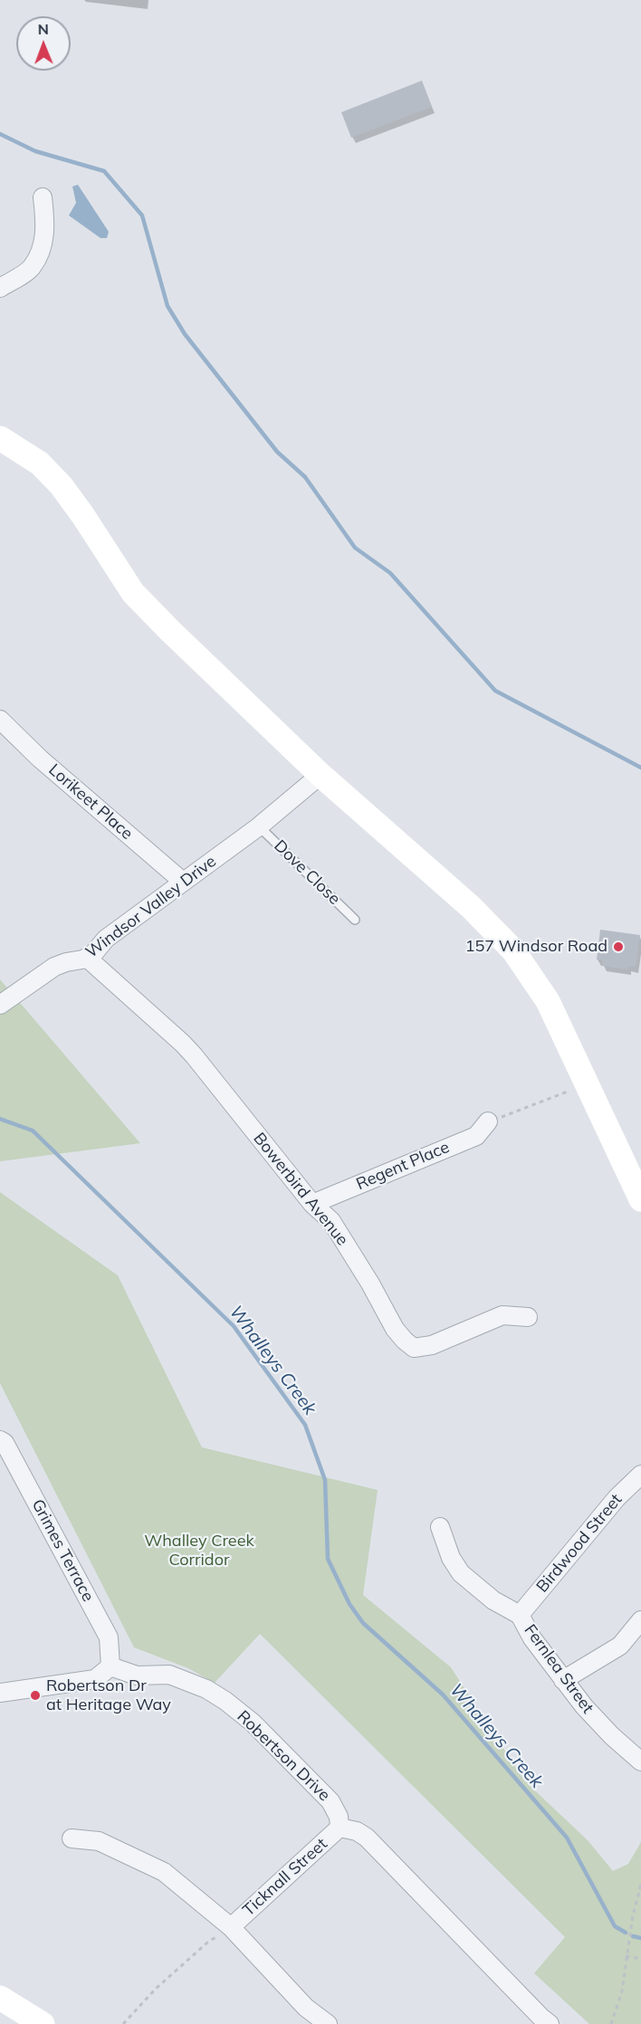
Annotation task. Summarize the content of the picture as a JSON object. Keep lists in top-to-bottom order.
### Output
{
  "streets": {
    "street": [
      "Lorikeet Place",
      "Windsor Valley Drive",
      "Regent Place",
      "Bowerbird Avenue",
      "Birdwood Street",
      "Grimes Terrace",
      "Fernlea Street",
      "Robertson Drive",
      "Ticknall Street"
    ],
    "lane": ["Dove Close"]
  },
  "crossings": [
    ["Lorikeet Place", "Windsor Valley Drive"],
    ["Dove Close", "Windsor Valley Drive"],
    ["Windsor Valley Drive", "Bowerbird Avenue"],
    ["Regent Place", "Bowerbird Avenue"],
    ["Birdwood Street", "Fernlea Street"],
    ["Grimes Terrace", "Robertson Drive"],
    ["Robertson Drive", "Ticknall Street"]
  ],
  "water": ["Whalleys Creek"],
  "parks": ["Whalley Creek Corridor"],
  "places": ["157 Windsor Road", "Robertson Dr at Heritage Way"],
  "north": "top"
}
